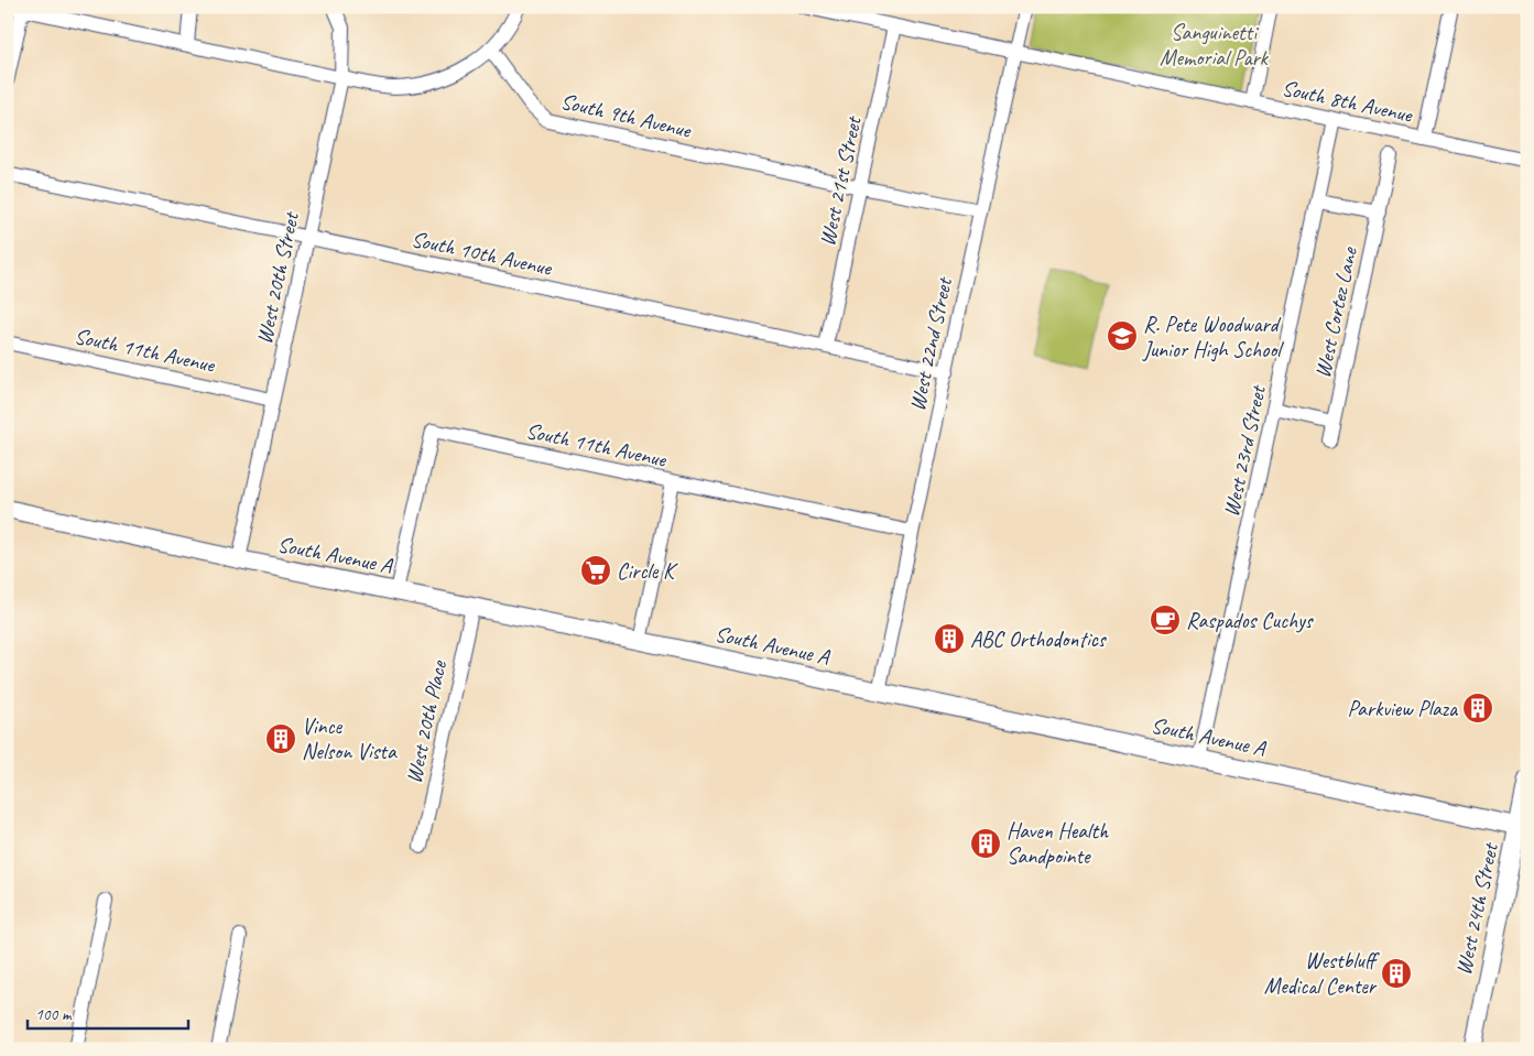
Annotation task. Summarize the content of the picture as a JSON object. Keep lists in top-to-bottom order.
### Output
{
  "streets": {
    "main road": ["South Avenue A", "West 24th Street"],
    "street": [
      "South 8th Avenue",
      "South 9th Avenue",
      "West 21st Street",
      "South 10th Avenue",
      "West 20th Street",
      "West Cortez Lane",
      "West 22nd Street",
      "South 11th Avenue",
      "West 23rd Street",
      "West 20th Place"
    ]
  },
  "crossings": [
    ["South 8th Avenue", "West 21st Street"],
    ["South 8th Avenue", "West 22nd Street"],
    ["South 8th Avenue", "West 23rd Street"],
    ["South 9th Avenue", "West 21st Street"],
    ["South 9th Avenue", "West 22nd Street"],
    ["West 21st Street", "South 10th Avenue"],
    ["South 10th Avenue", "West 20th Street"],
    ["South 10th Avenue", "West 22nd Street"],
    ["West 20th Street", "South 11th Avenue"],
    ["West 20th Street", "South Avenue A"],
    ["West 22nd Street", "South 11th Avenue"],
    ["West 22nd Street", "South Avenue A"],
    ["South 11th Avenue", "South Avenue A"],
    ["West 23rd Street", "South Avenue A"],
    ["South Avenue A", "West 20th Place"],
    ["South Avenue A", "West 24th Street"]
  ],
  "parks": ["Sanguinetti Memorial Park"],
  "places": {
    "school or university": ["R. Pete Woodward Junior High School"],
    "supermarket": ["Circle K"],
    "cafe": ["Raspados Cuchys"],
    "building": [
      "ABC Orthodontics",
      "Parkview Plaza",
      "Vince Nelson Vista",
      "Haven Health Sandpointe",
      "Westbluff Medical Center"
    ]
  },
  "scale_bar": "100 m"
}
